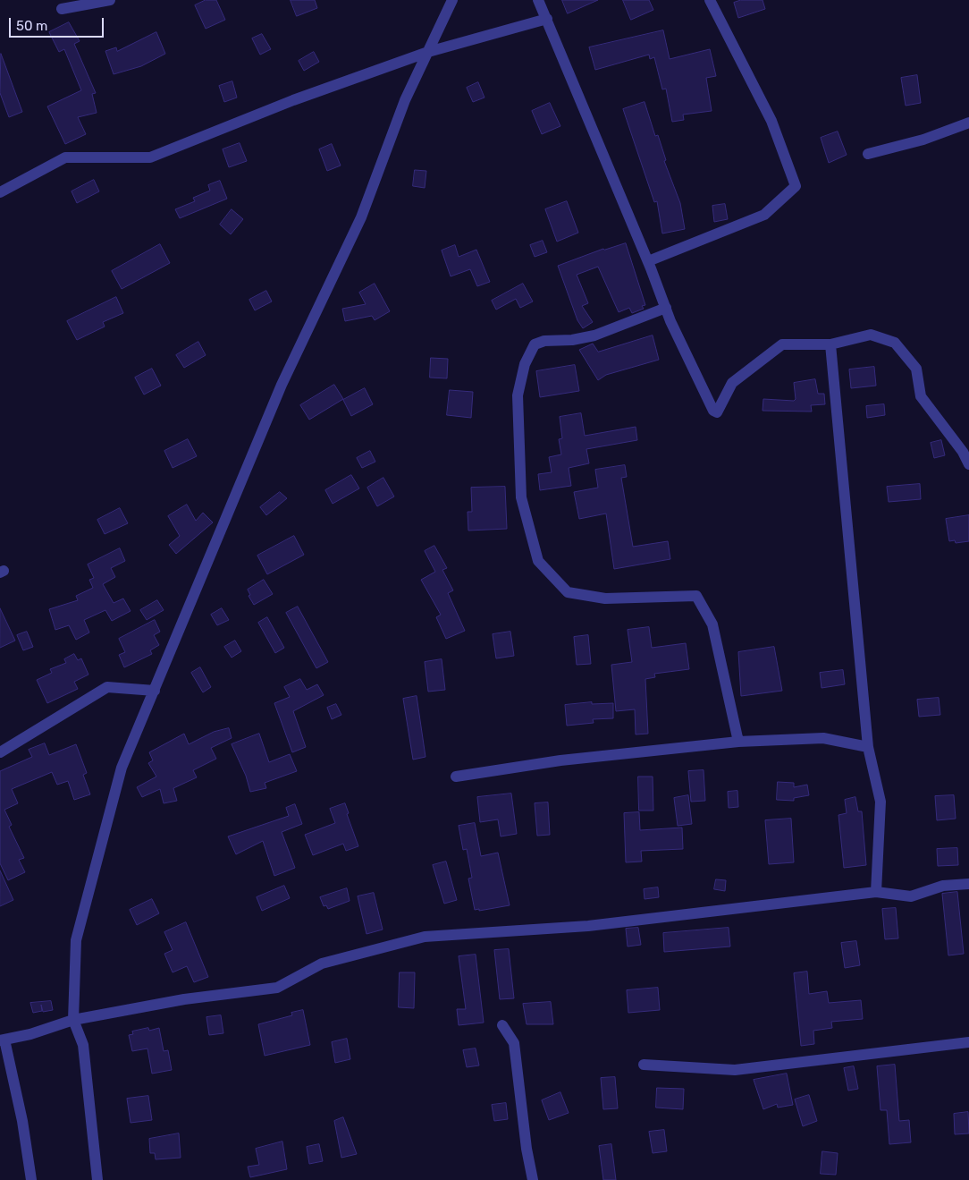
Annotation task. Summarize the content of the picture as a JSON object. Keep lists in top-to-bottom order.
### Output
{
  "scale_bar": "50 m"
}
